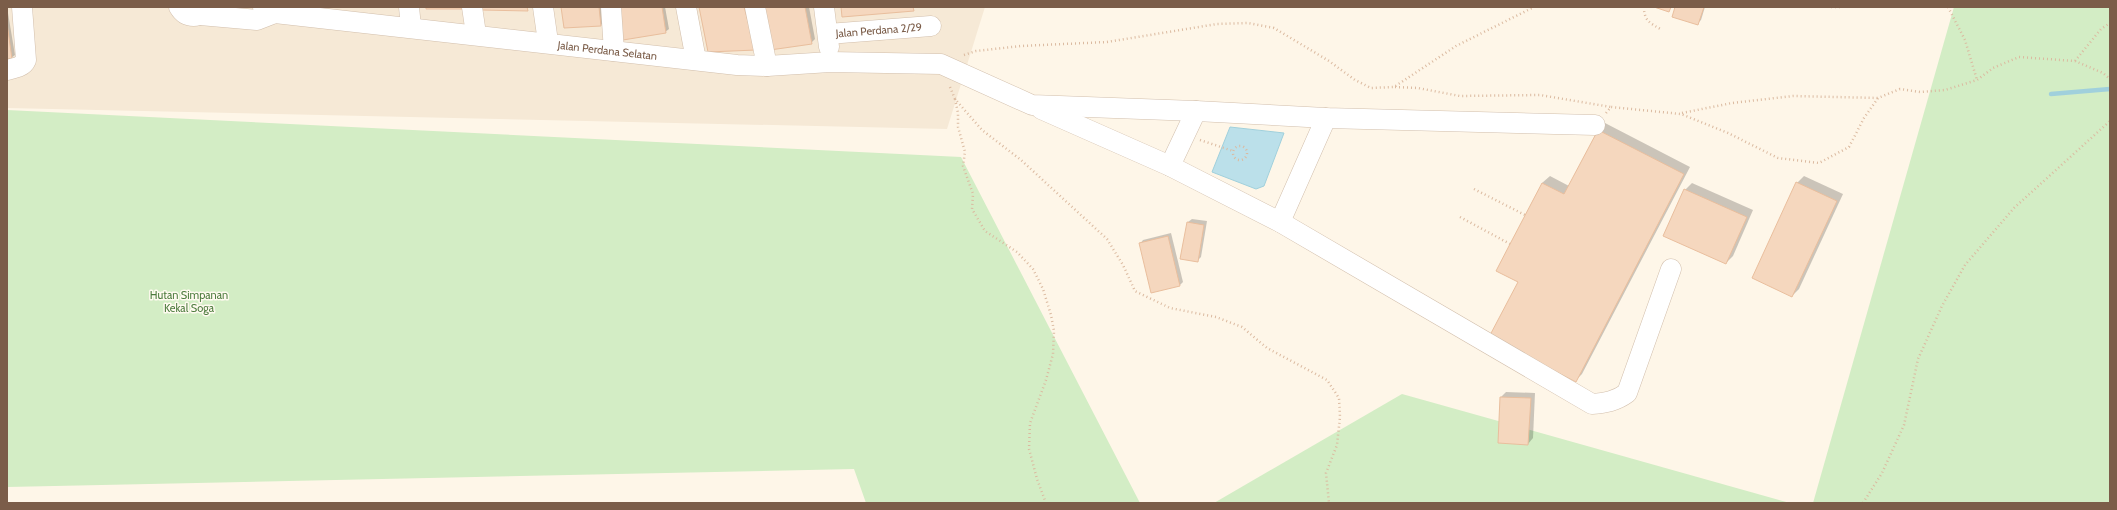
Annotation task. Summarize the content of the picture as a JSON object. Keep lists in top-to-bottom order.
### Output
{
  "streets": {
    "street": ["Jalan Perdana 2/29", "Jalan Perdana Selatan"]
  },
  "parks": ["Hutan Simpanan Kekal Soga"]
}
